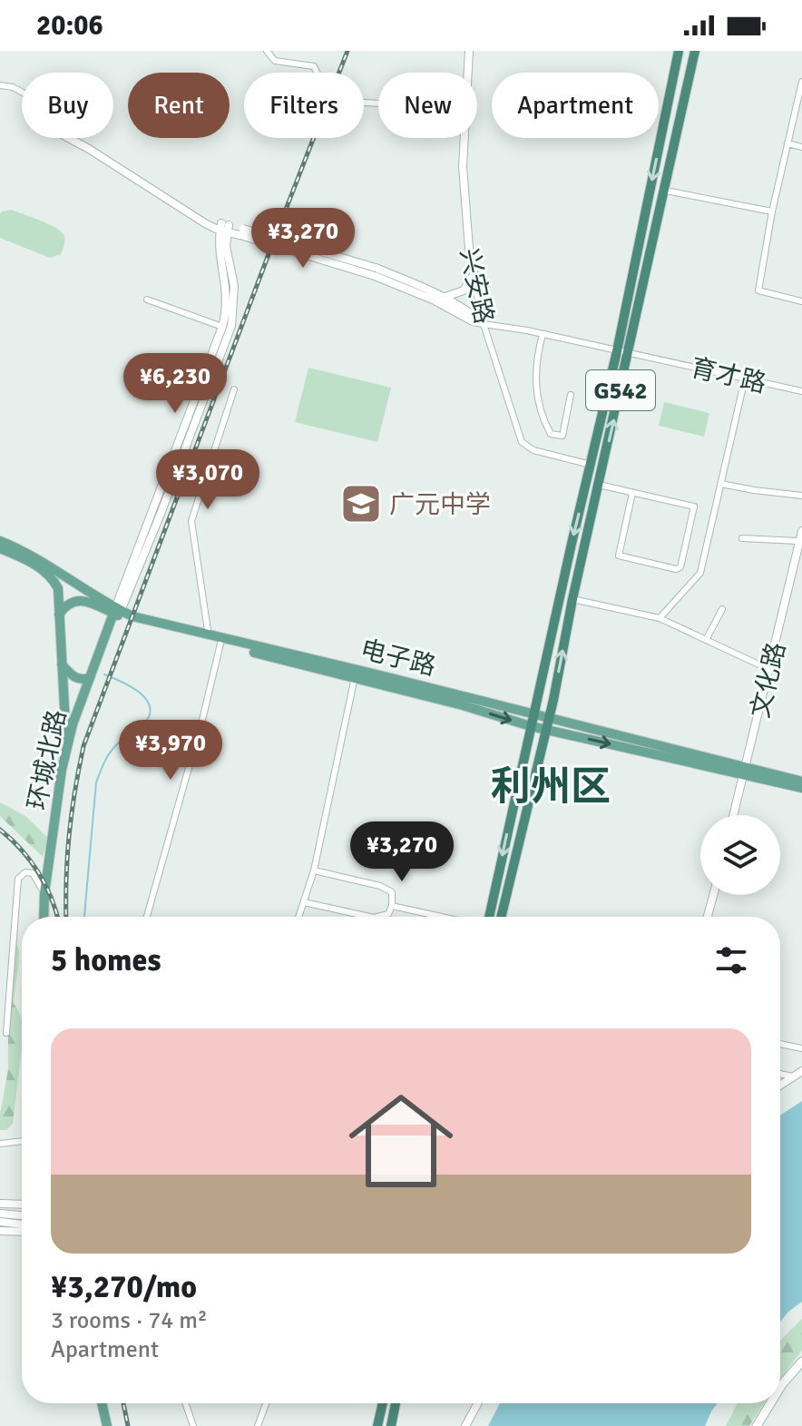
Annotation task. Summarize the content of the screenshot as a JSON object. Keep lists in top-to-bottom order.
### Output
{
  "streets": {
    "highway": ["G542"],
    "main road": ["电子路", "环城北路"],
    "street": ["兴安路", "育才路", "文化路"]
  },
  "crossings": [
    ["兴安路", "育才路"],
    ["兴安路", "G542"],
    ["育才路", "G542"],
    ["G542", "电子路"],
    ["电子路", "文化路"],
    ["电子路", "环城北路"]
  ],
  "districts": ["利州区"],
  "places": {
    "school or university": ["广元中学"]
  },
  "page": {
    "status": "20:06",
    "chip": [
      "Buy",
      "Rent",
      "Filters",
      "New",
      "Apartment"
    ],
    "price": [
      "¥3,270",
      "¥6,230",
      "¥3,070",
      "¥3,970",
      "¥3,270"
    ],
    "heading": "5 homes",
    "list": [
      {
        "name": "¥3,270/mo",
        "note": "3 rooms · 74 m² · Apartment"
      }
    ]
  }
}
